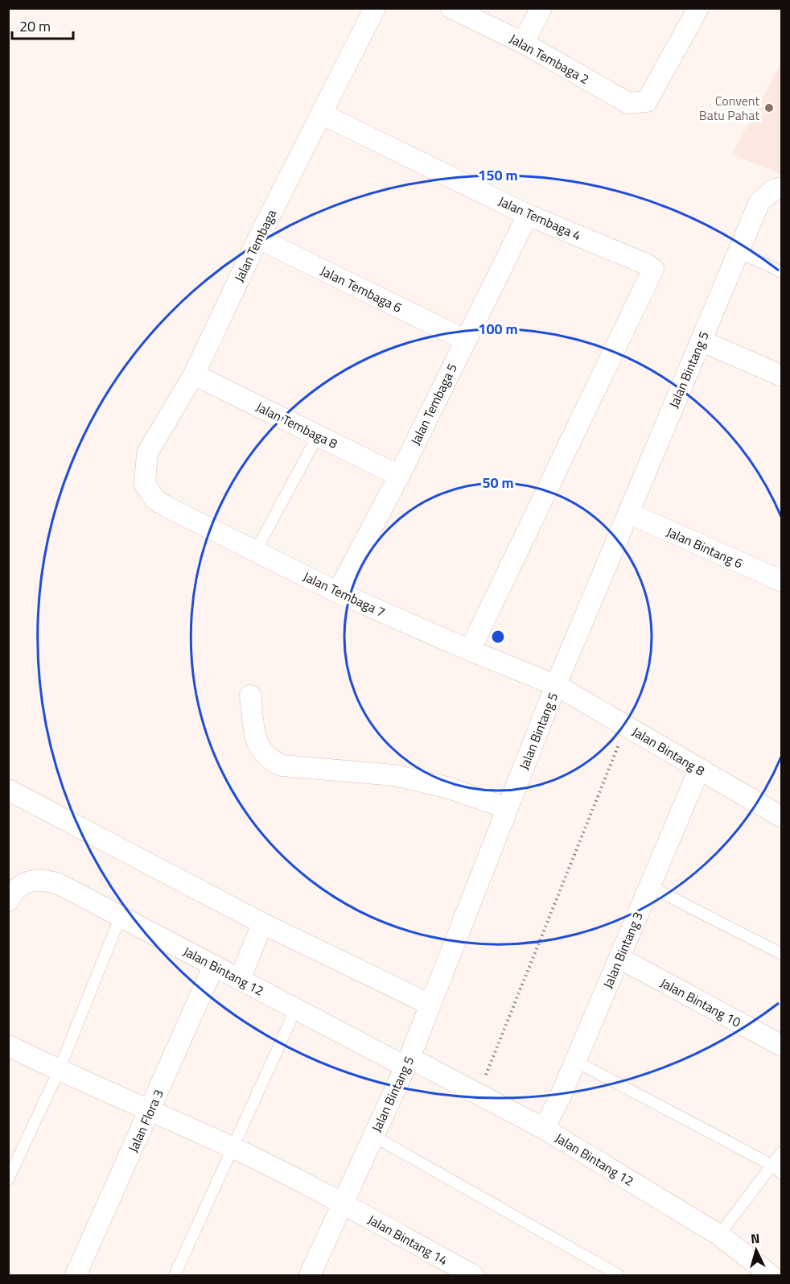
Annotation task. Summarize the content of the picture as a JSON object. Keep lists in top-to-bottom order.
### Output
{
  "streets": {
    "street": [
      "Jalan Tembaga 2",
      "Jalan Tembaga 4",
      "Jalan Tembaga",
      "Jalan Tembaga 6",
      "Jalan Bintang 5",
      "Jalan Tembaga 5",
      "Jalan Tembaga 8",
      "Jalan Bintang 6",
      "Jalan Tembaga 7",
      "Jalan Bintang 8",
      "Jalan Bintang 3",
      "Jalan Bintang 12",
      "Jalan Bintang 10",
      "Jalan Flora 3",
      "Jalan Bintang 14"
    ]
  },
  "crossings": [
    ["Jalan Tembaga 4", "Jalan Tembaga"],
    ["Jalan Tembaga 4", "Jalan Tembaga 5"],
    ["Jalan Tembaga 4", "Jalan Tembaga 7"],
    ["Jalan Tembaga", "Jalan Tembaga 6"],
    ["Jalan Tembaga", "Jalan Tembaga 8"],
    ["Jalan Tembaga", "Jalan Tembaga 7"],
    ["Jalan Tembaga 6", "Jalan Tembaga 5"],
    ["Jalan Bintang 5", "Jalan Bintang 6"],
    ["Jalan Bintang 5", "Jalan Tembaga 7"],
    ["Jalan Bintang 5", "Jalan Bintang 8"],
    ["Jalan Bintang 5", "Jalan Bintang 12"],
    ["Jalan Bintang 5", "Jalan Bintang 14"],
    ["Jalan Tembaga 5", "Jalan Tembaga 8"],
    ["Jalan Tembaga 5", "Jalan Tembaga 7"],
    ["Jalan Tembaga 7", "Jalan Bintang 8"],
    ["Jalan Bintang 8", "Jalan Bintang 3"],
    ["Jalan Bintang 3", "Jalan Bintang 12"],
    ["Jalan Bintang 3", "Jalan Bintang 10"],
    ["Jalan Bintang 12", "Jalan Flora 3"],
    ["Jalan Flora 3", "Jalan Bintang 14"]
  ],
  "places": ["Convent Batu Pahat"],
  "scale_bar": "20 m",
  "north": "top",
  "rings": ["150 m", "100 m", "50 m"]
}
